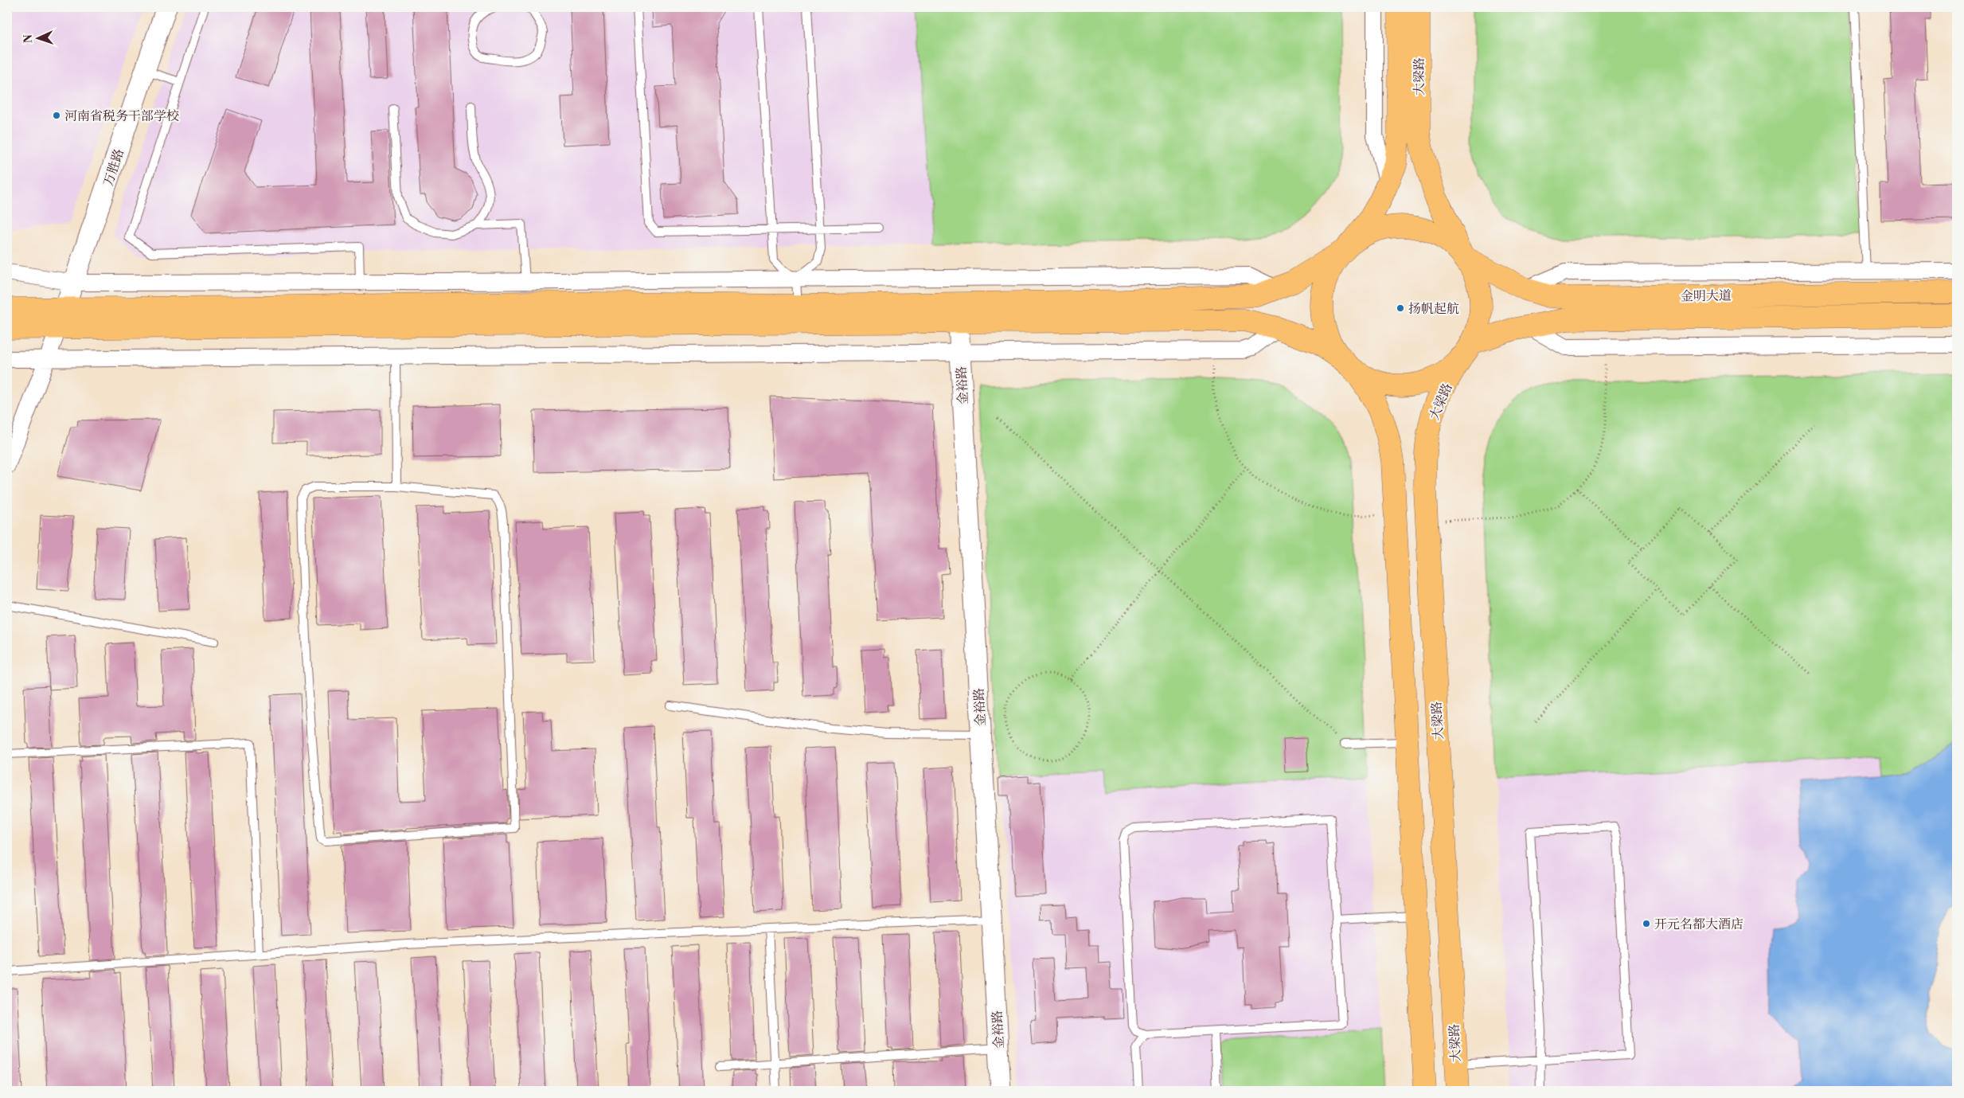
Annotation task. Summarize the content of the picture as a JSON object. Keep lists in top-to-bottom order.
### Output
{
  "streets": {
    "main road": ["大梁路", "金明大道"],
    "street": ["万胜路", "金裕路"]
  },
  "crossings": [
    ["大梁路", "金明大道"]
  ],
  "places": ["河南省税务干部学校", "扬帆起航", "开元名都大酒店"],
  "north": "left"
}
